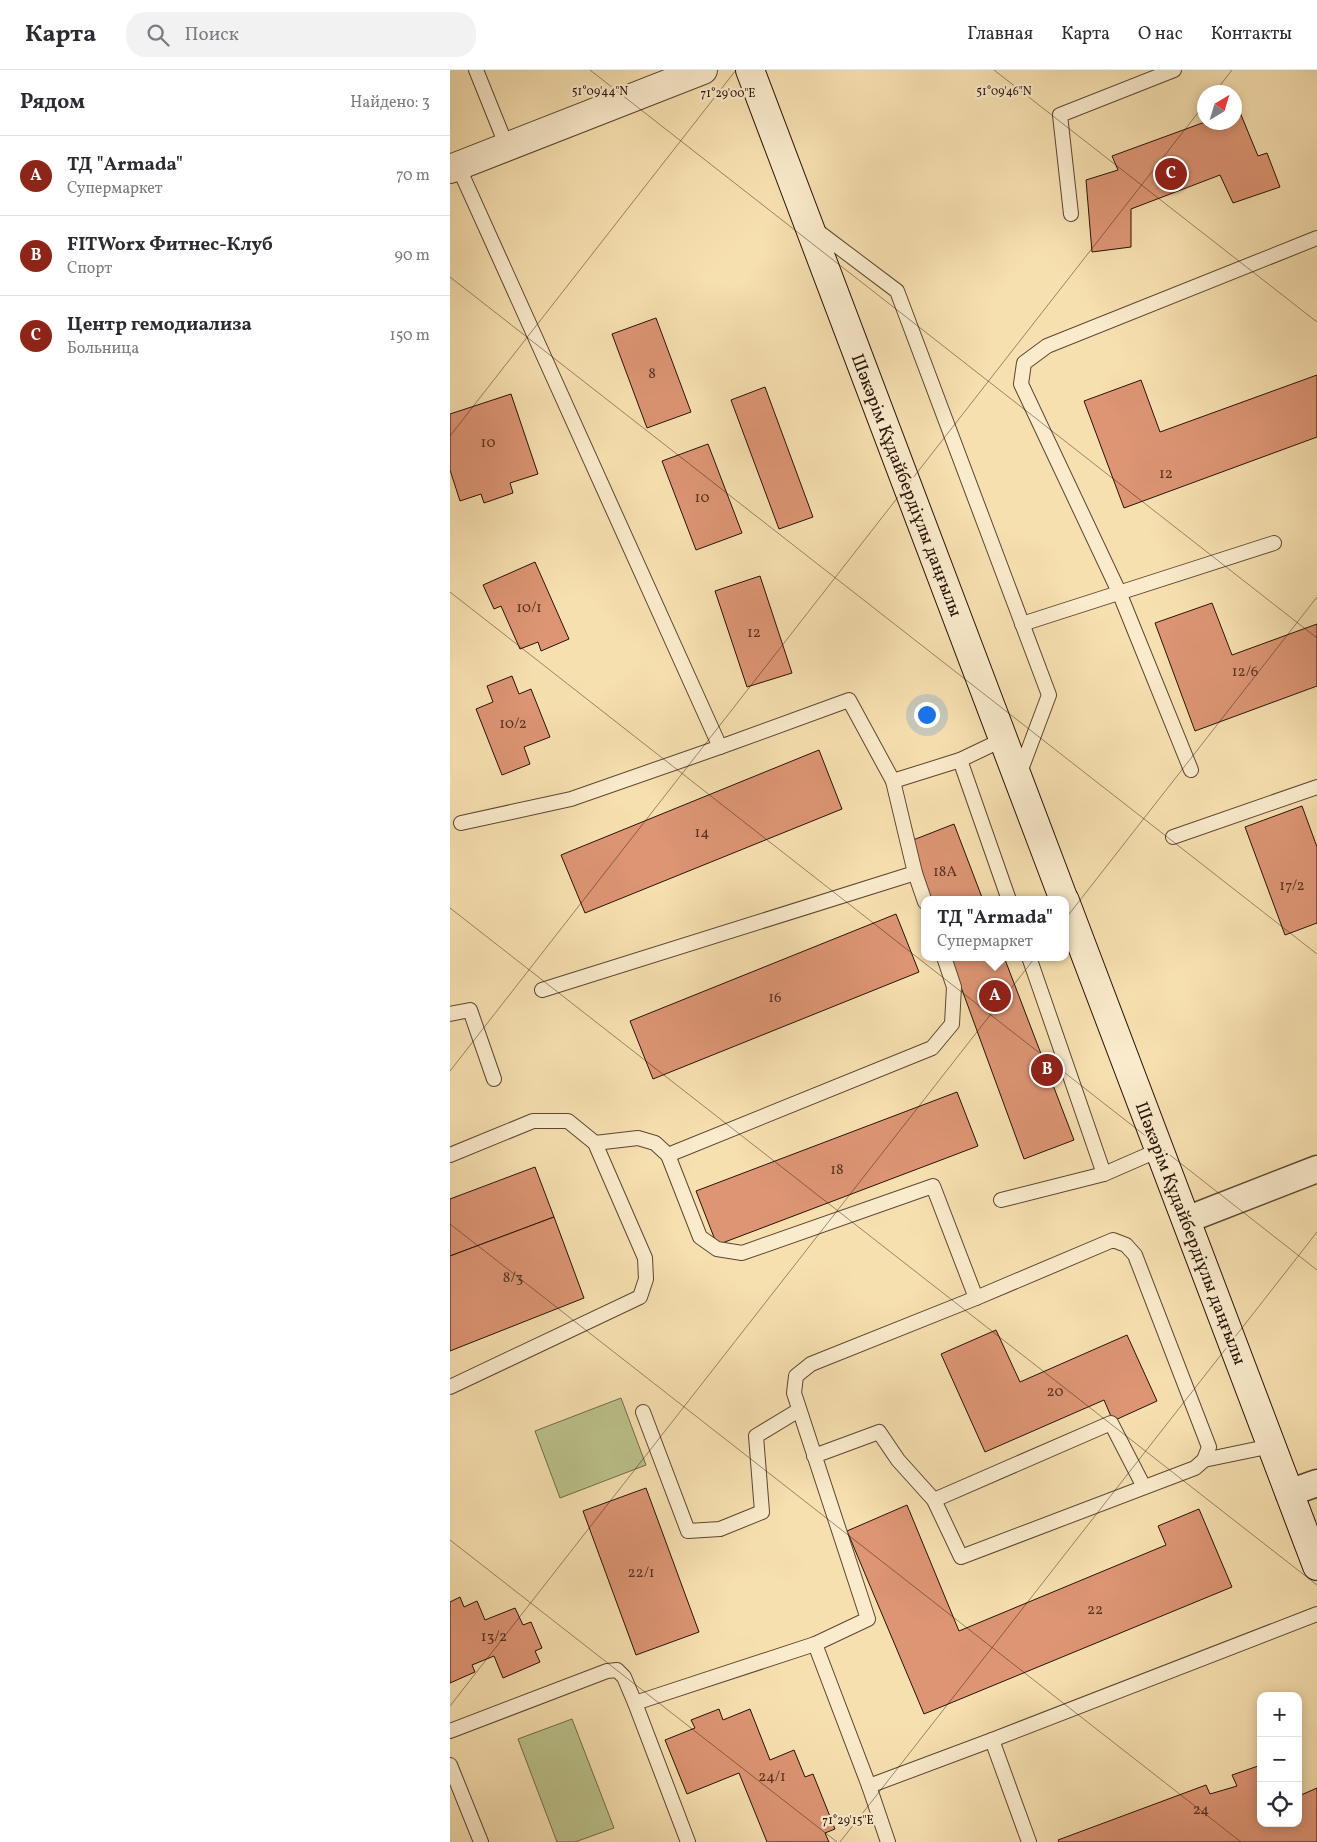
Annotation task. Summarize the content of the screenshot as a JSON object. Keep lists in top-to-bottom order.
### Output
{
  "streets": {
    "main road": ["Шәкәрім Құдайбердіұлы даңғылы"]
  },
  "house_numbers": [
    "8",
    "10",
    "12",
    "10",
    "10/1",
    "12",
    "12/6",
    "10/2",
    "14",
    "18А",
    "17/2",
    "16",
    "18",
    "8/3",
    "20",
    "22/1",
    "22",
    "13/2",
    "24/1",
    "24"
  ],
  "north": "top right",
  "page": {
    "header": "Карта",
    "search": "Поиск",
    "nav": [
      "Главная",
      "Карта",
      "О нас",
      "Контакты"
    ],
    "heading": ["Рядом", "Найдено: 3"],
    "list": [
      {
        "mark": "A",
        "name": "ТД \"Armada\"",
        "note": "Супермаркет",
        "value": "70 m"
      },
      {
        "mark": "B",
        "name": "FITWorx Фитнес-Клуб",
        "note": "Спорт",
        "value": "90 m"
      },
      {
        "mark": "C",
        "name": "Центр гемодиализа",
        "note": "Больница",
        "value": "150 m"
      }
    ],
    "pins": ["C", "A", "B"],
    "popup": ["ТД \"Armada\"", "Супермаркет"],
    "map_buttons": ["+", "−"]
  },
  "coordinates": [
    "51°09'44\"N",
    "51°09'46\"N",
    "71°29'00\"E",
    "71°29'15\"E"
  ]
}
